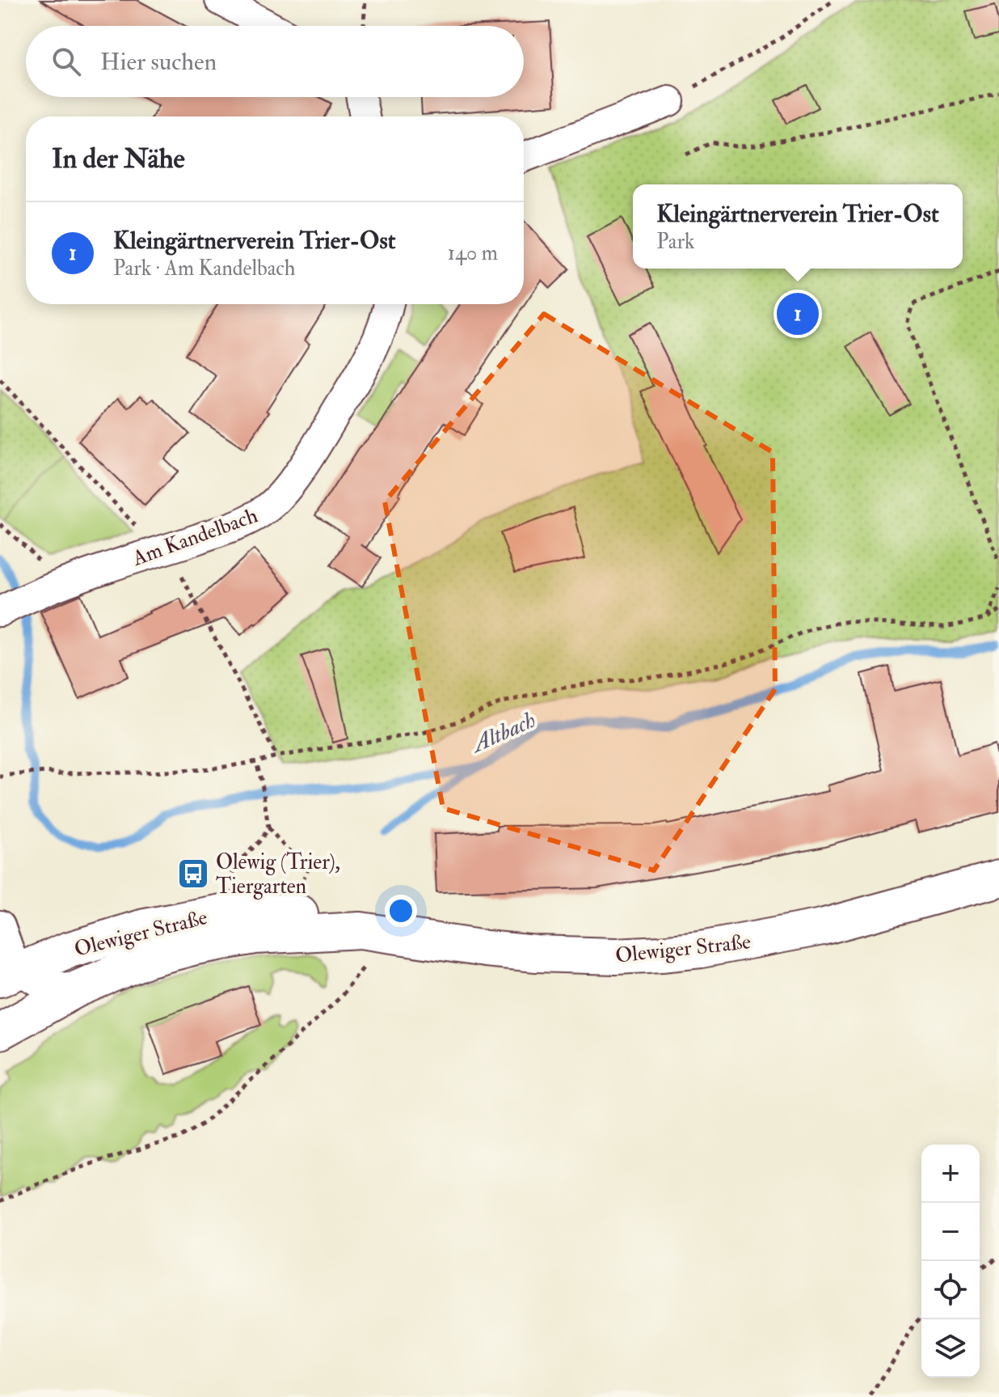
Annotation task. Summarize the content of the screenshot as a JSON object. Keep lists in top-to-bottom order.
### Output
{
  "streets": {
    "main road": ["Olewiger Straße"],
    "street": ["Am Kandelbach"]
  },
  "water": ["Altbach"],
  "places": {
    "bus stop": ["Olewig (Trier), Tiergarten"]
  },
  "page": {
    "search": "Hier suchen",
    "heading": "In der Nähe",
    "popup": ["Kleingärtnerverein Trier-Ost", "Park"],
    "list": [
      {
        "mark": "1",
        "name": "Kleingärtnerverein Trier-Ost",
        "note": "Park · Am Kandelbach",
        "value": "140 m"
      }
    ],
    "pins": "1",
    "map_buttons": ["+", "−"]
  }
}
